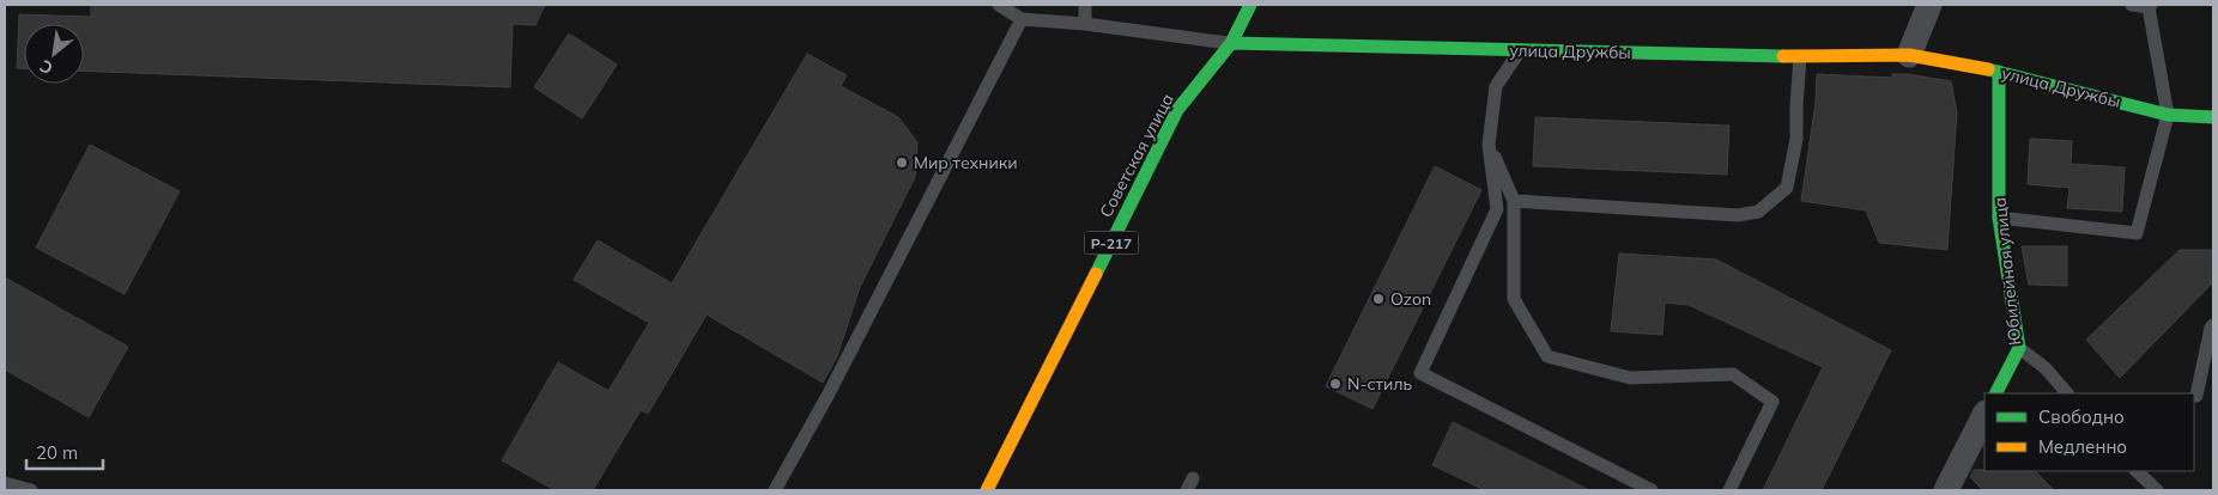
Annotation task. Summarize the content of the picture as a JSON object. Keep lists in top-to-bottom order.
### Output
{
  "streets": {
    "main road": [
      "улица Дружбы",
      "Советская улица",
      "Р-217",
      "Юбилейная улица"
    ]
  },
  "crossings": [
    ["улица Дружбы", "Советская улица"],
    ["улица Дружбы", "Юбилейная улица"]
  ],
  "places": ["Мир техники", "Ozon", "N-стиль"],
  "legend": ["Свободно", "Медленно"],
  "scale_bar": "20 m",
  "north": "bottom left"
}
